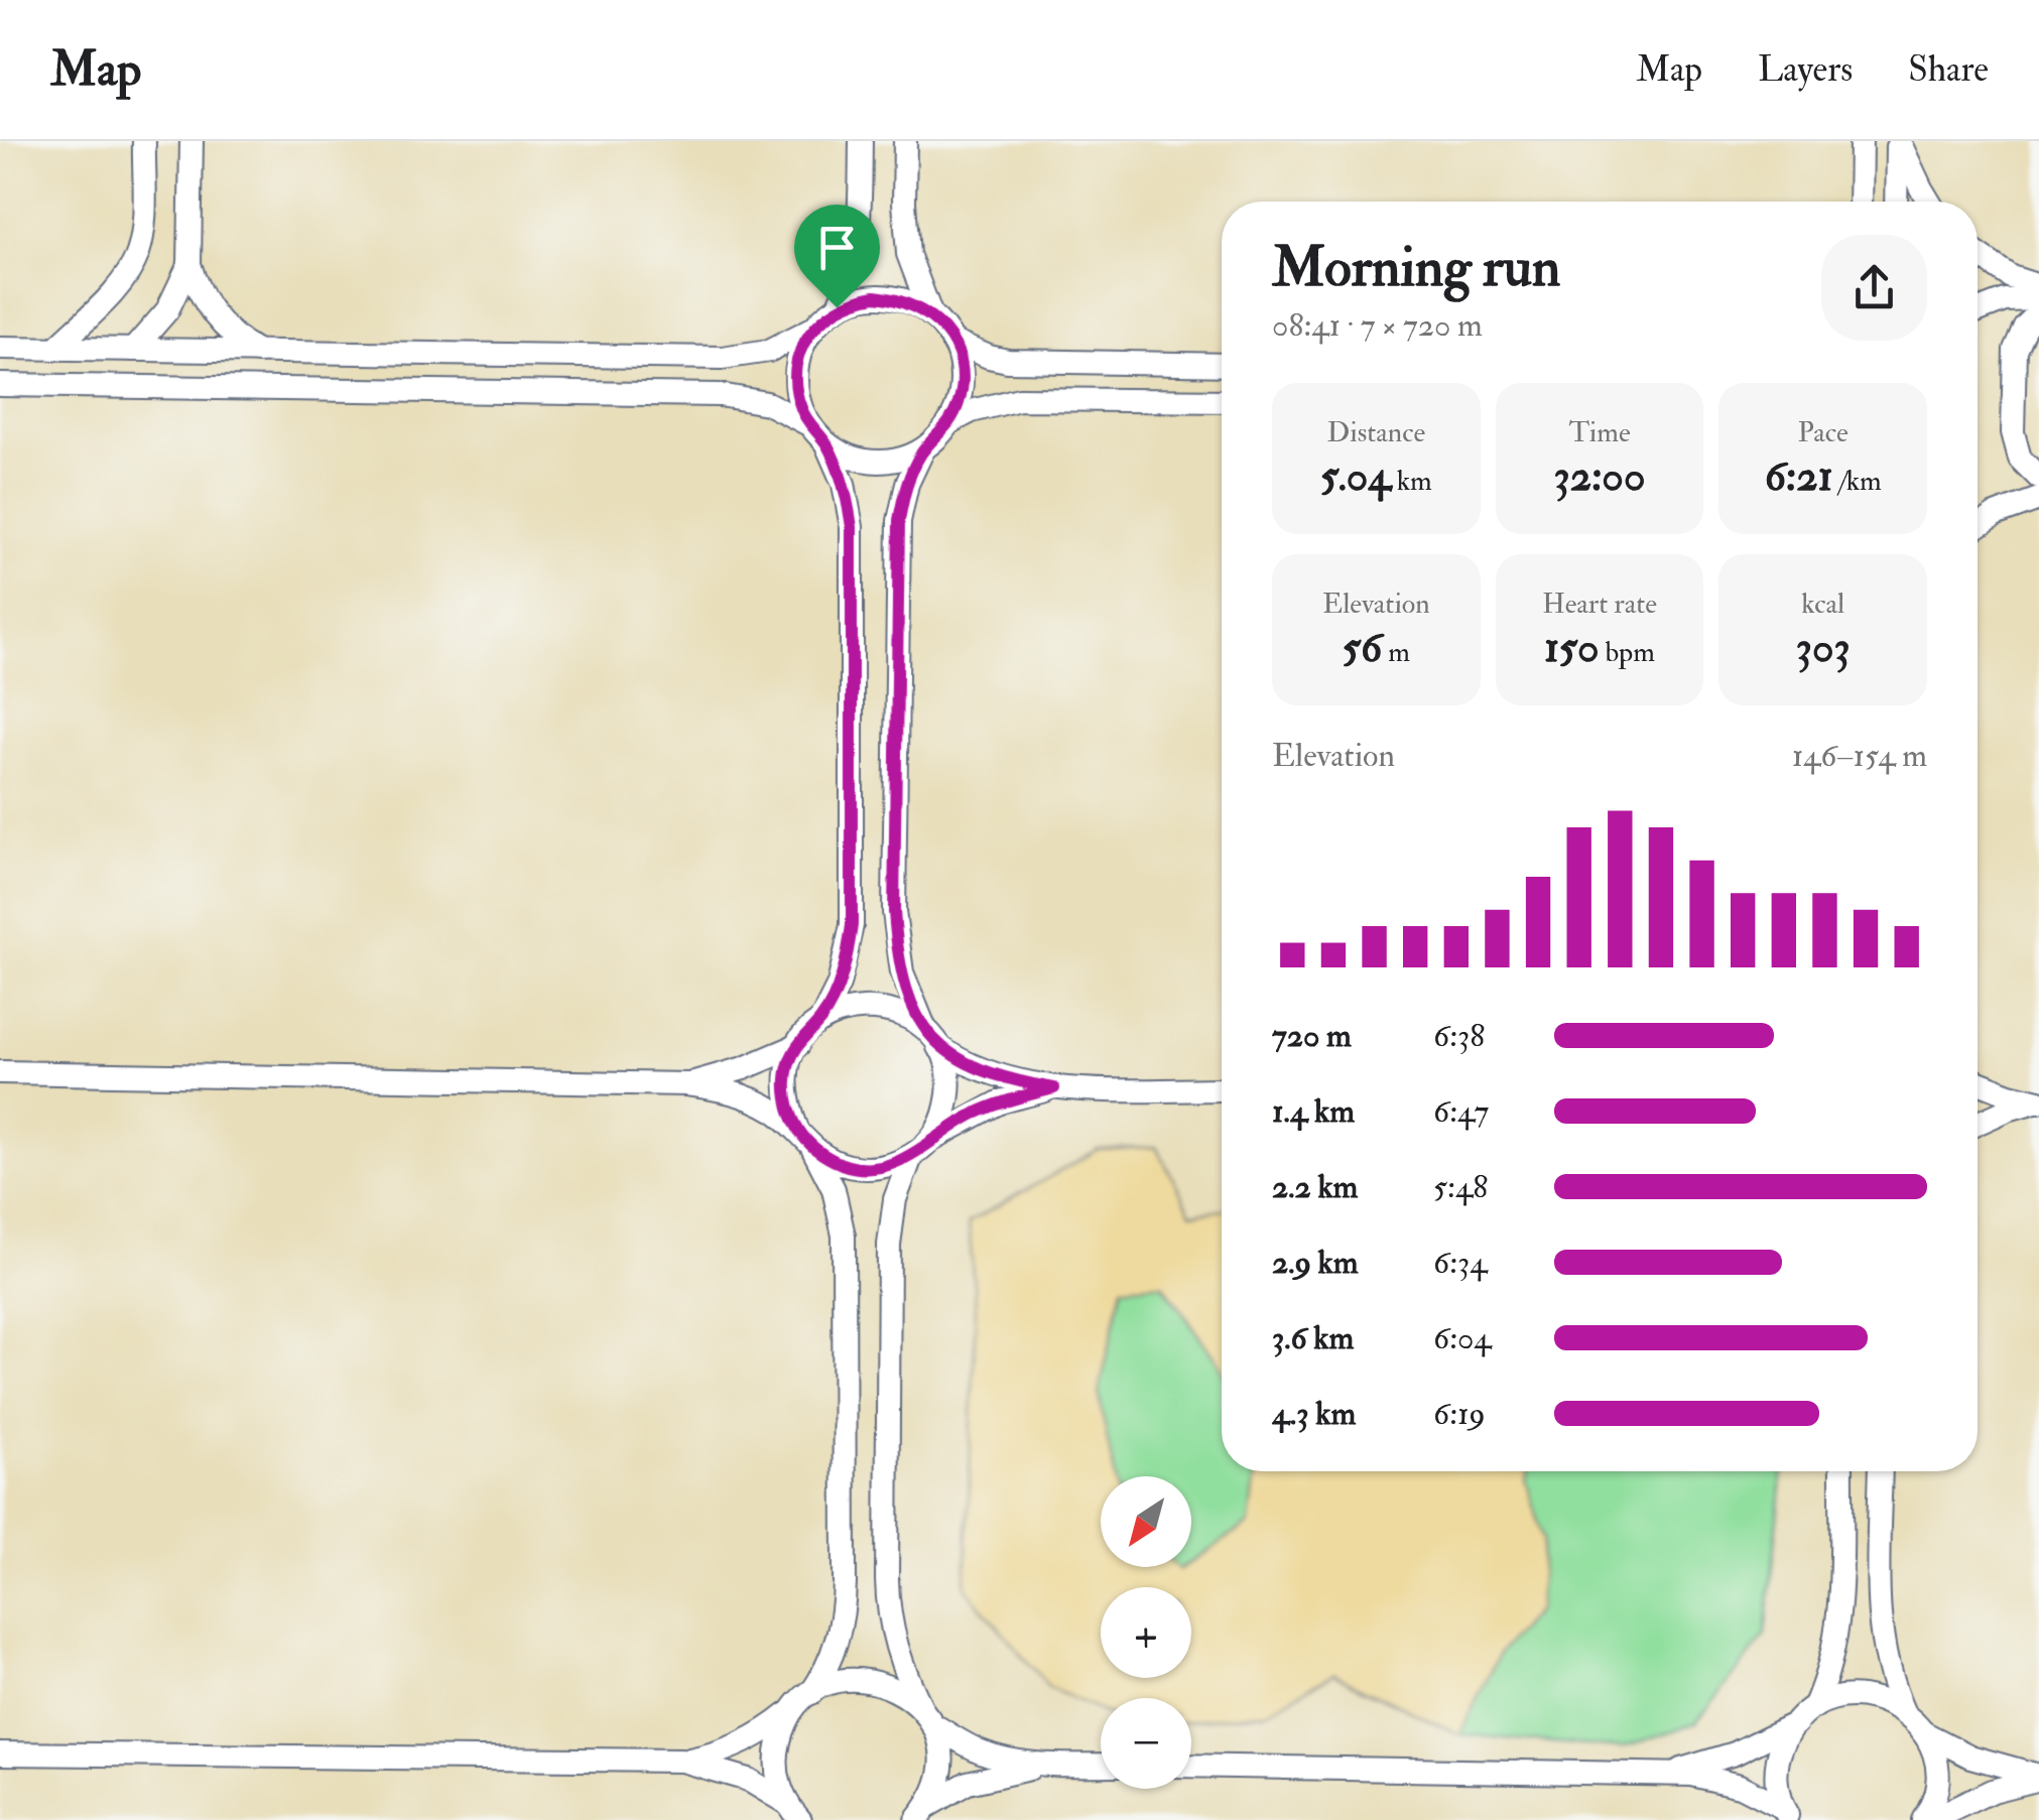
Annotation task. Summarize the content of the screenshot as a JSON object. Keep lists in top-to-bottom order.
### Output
{
  "north": "bottom left",
  "page": {
    "header": "Map",
    "nav": ["Map", "Layers", "Share"],
    "heading": ["Morning run", "08:41 · 7 × 720 m"],
    "stats": [
      ["Distance", "5.04 km"],
      ["Time", "32:00"],
      ["Pace", "6:21 /km"],
      ["Elevation", "56 m"],
      ["Heart rate", "150 bpm"],
      ["kcal", "303"]
    ],
    "chart": ["Elevation", "146–154 m"],
    "list": [
      {
        "name": "720 m",
        "note": "6:38"
      },
      {
        "name": "1.4 km",
        "note": "6:47"
      },
      {
        "name": "2.2 km",
        "note": "5:48"
      },
      {
        "name": "2.9 km",
        "note": "6:34"
      },
      {
        "name": "3.6 km",
        "note": "6:04"
      },
      {
        "name": "4.3 km",
        "note": "6:19"
      }
    ],
    "map_buttons": ["+", "−"]
  }
}
